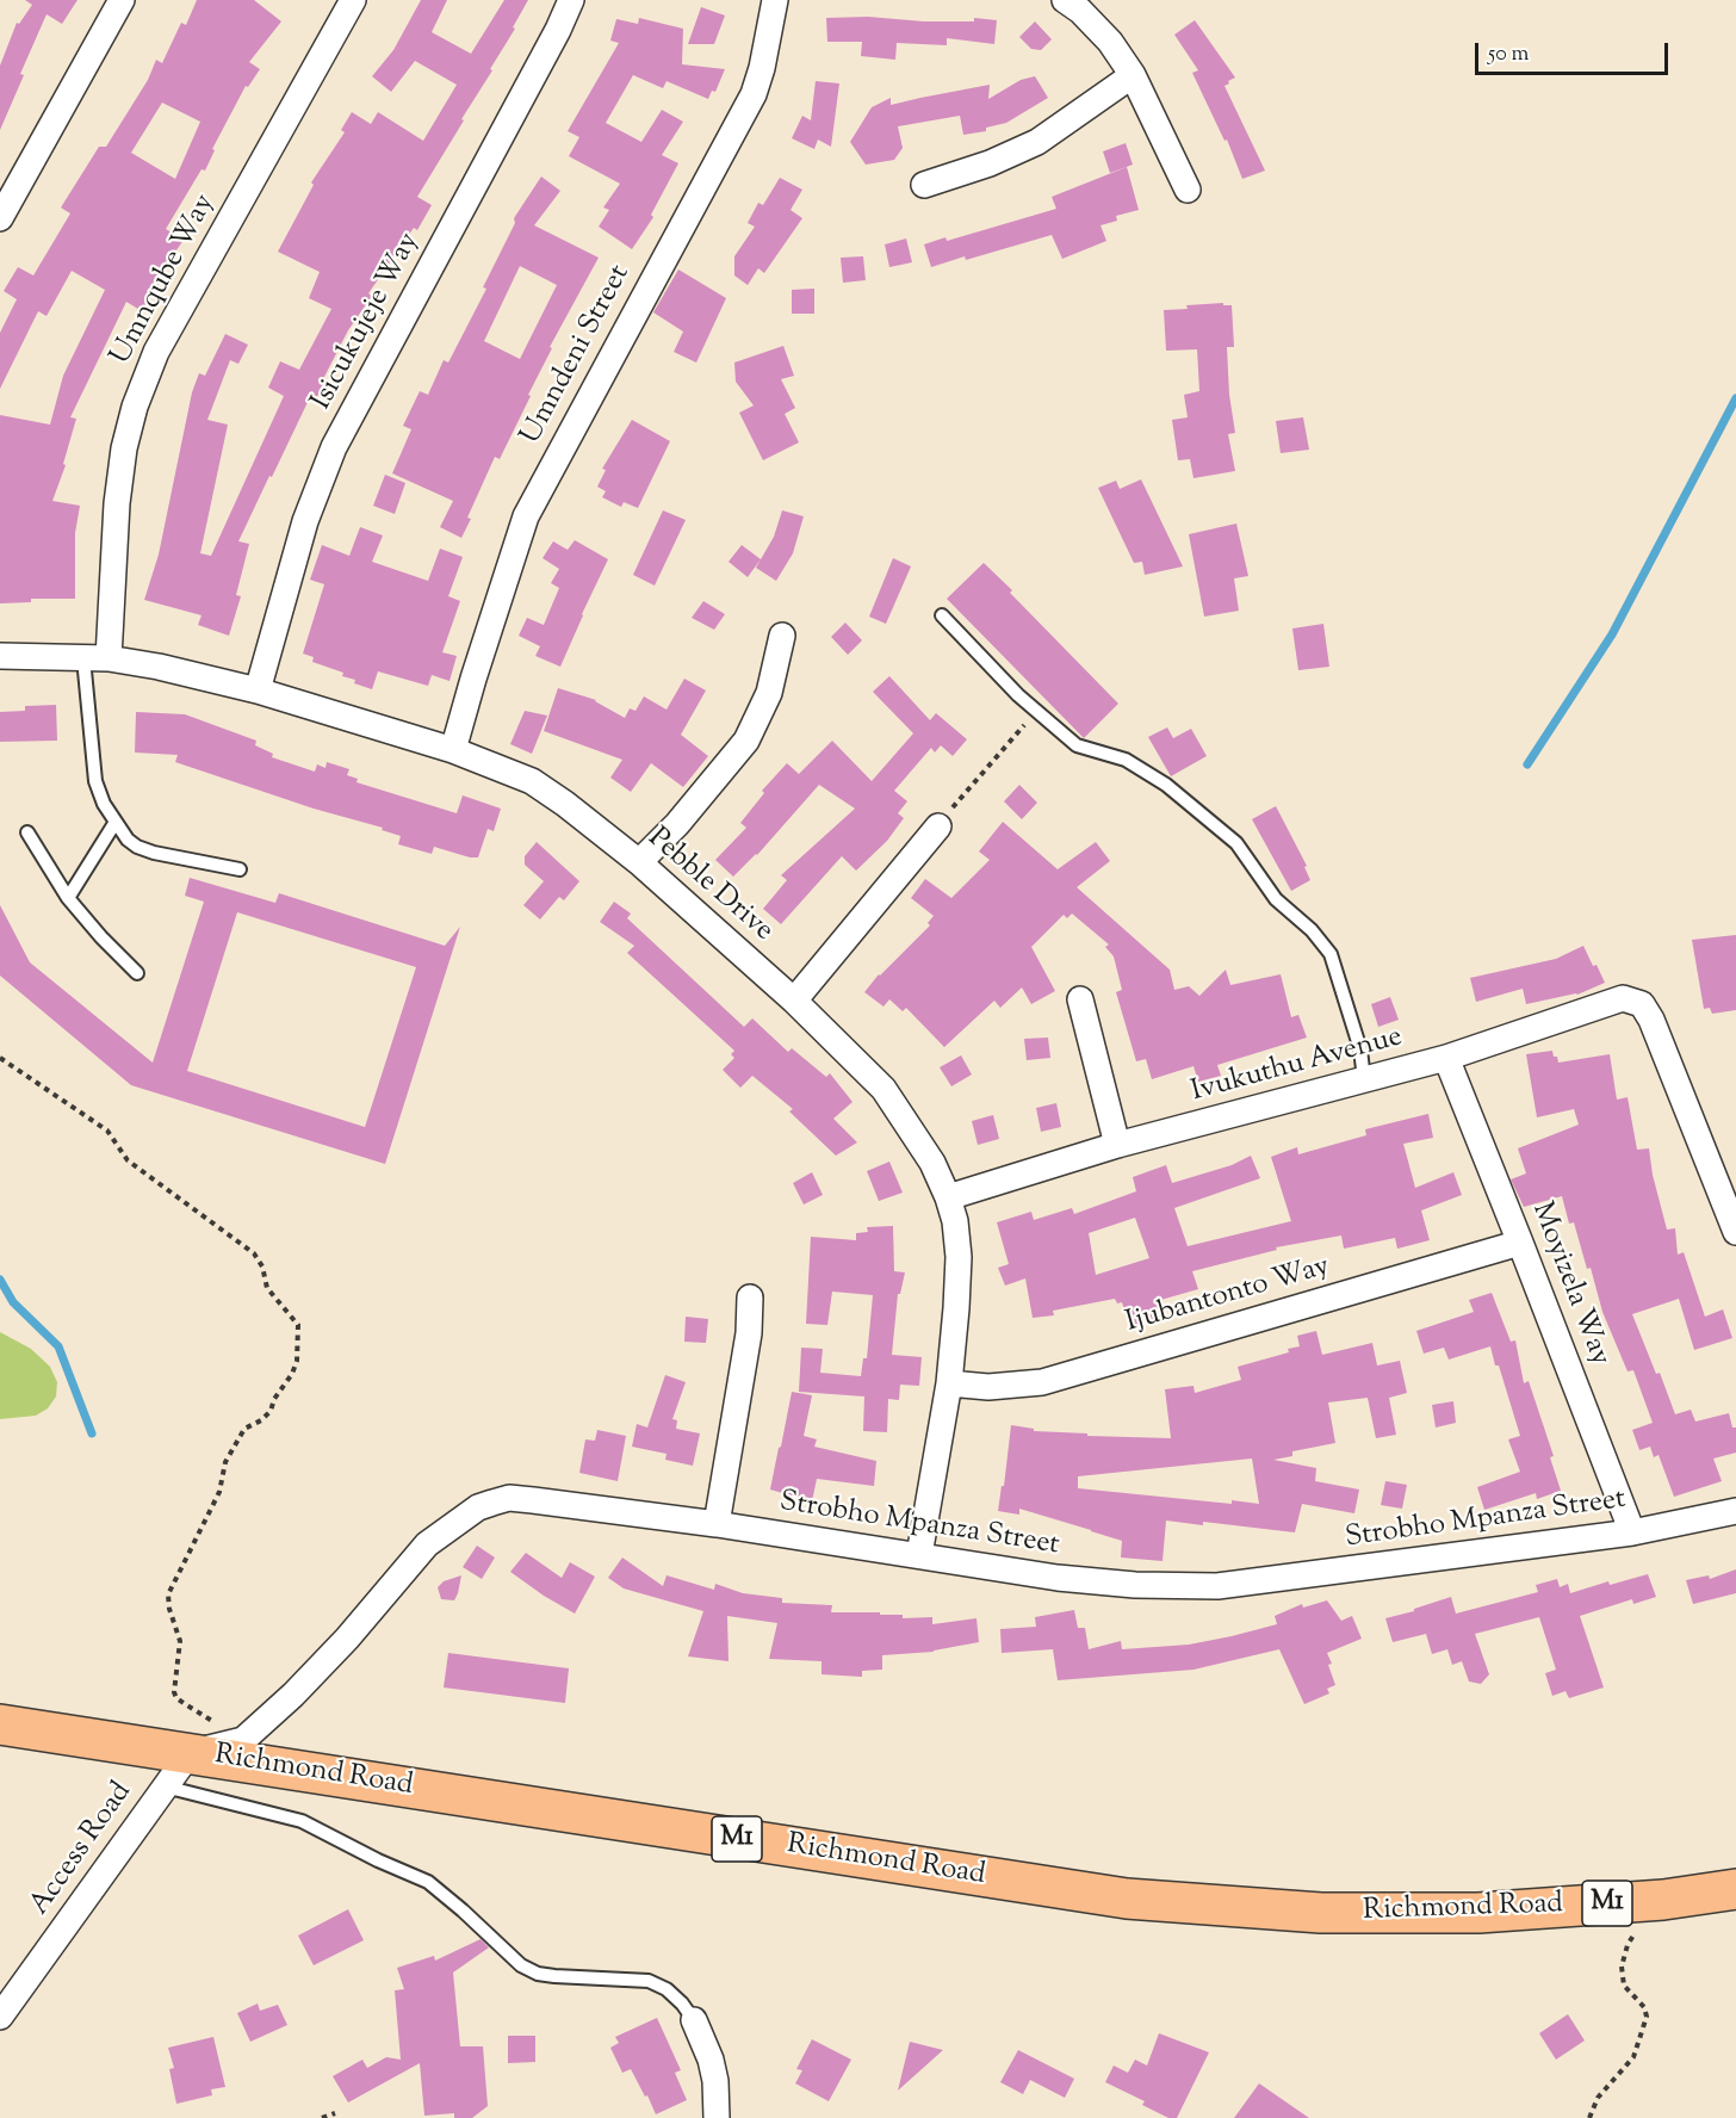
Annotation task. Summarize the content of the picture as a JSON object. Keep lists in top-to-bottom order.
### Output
{
  "streets": {
    "highway": ["Richmond Road", "M1"],
    "street": [
      "Umnqube Way",
      "Isicukujeje Way",
      "Umndeni Street",
      "Pebble Drive",
      "Ivukuthu Avenue",
      "Moyizela Way",
      "Ijubantonto Way",
      "Strobho Mpanza Street",
      "Access Road"
    ]
  },
  "crossings": [
    ["Umnqube Way", "Pebble Drive"],
    ["Isicukujeje Way", "Pebble Drive"],
    ["Umndeni Street", "Pebble Drive"],
    ["Pebble Drive", "Ivukuthu Avenue"],
    ["Pebble Drive", "Ijubantonto Way"],
    ["Pebble Drive", "Strobho Mpanza Street"],
    ["Ivukuthu Avenue", "Moyizela Way"],
    ["Moyizela Way", "Ijubantonto Way"],
    ["Moyizela Way", "Strobho Mpanza Street"],
    ["Strobho Mpanza Street", "Richmond Road"],
    ["Strobho Mpanza Street", "Access Road"],
    ["Richmond Road", "Access Road"]
  ],
  "scale_bar": "50 m"
}
